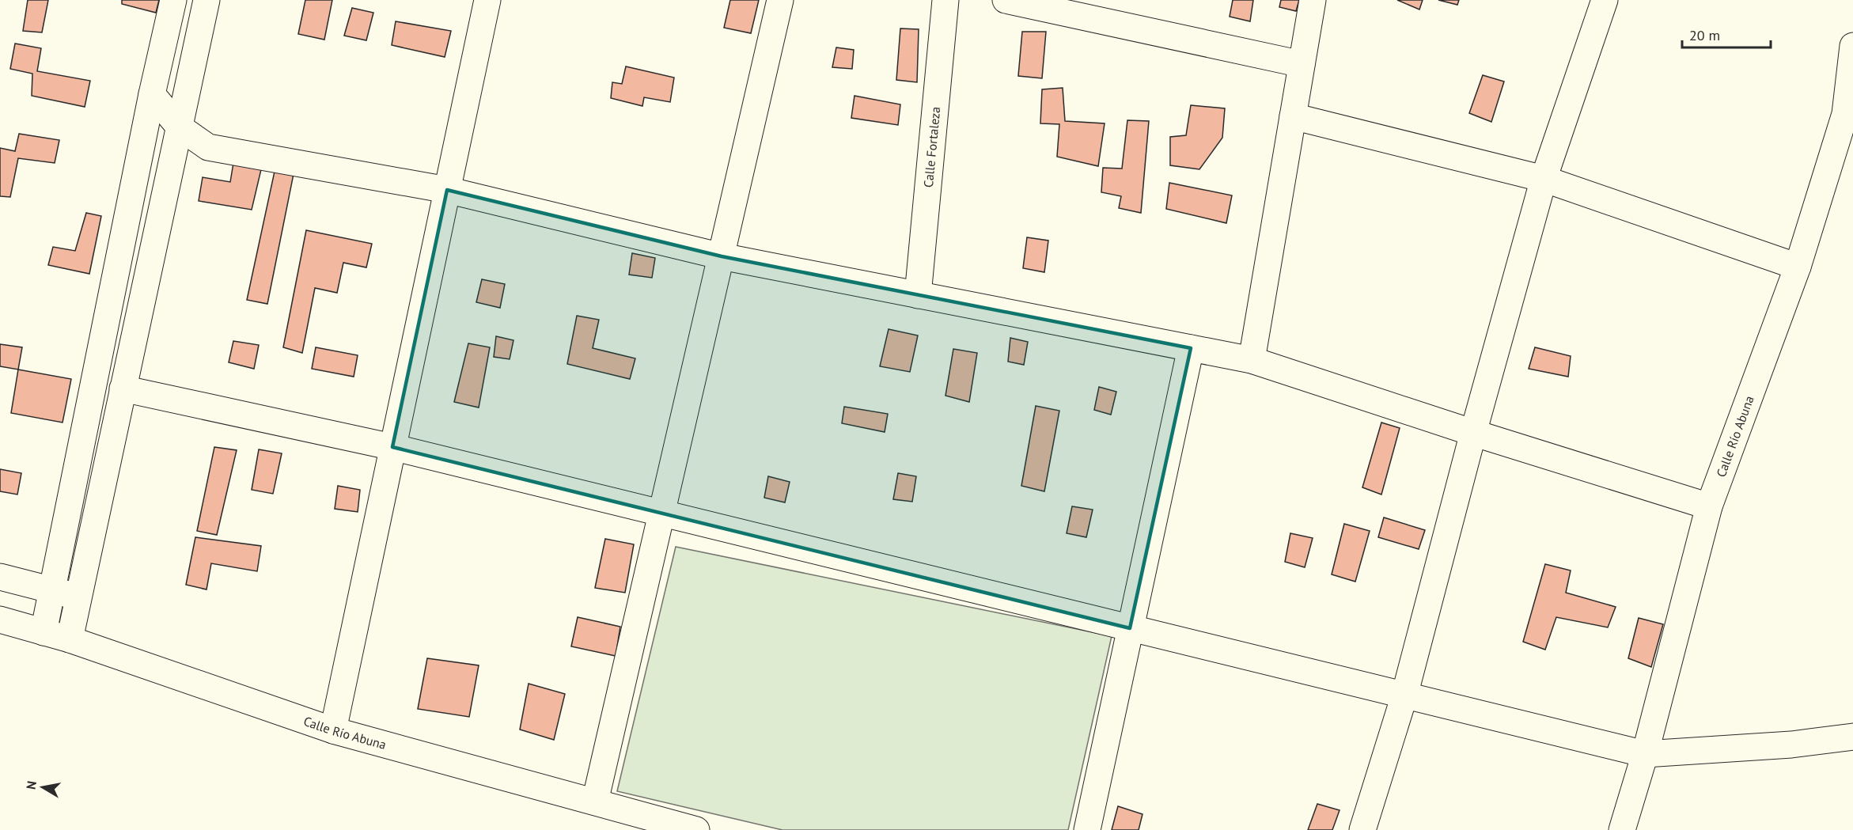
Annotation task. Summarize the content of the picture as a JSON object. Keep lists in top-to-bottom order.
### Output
{
  "streets": {
    "street": ["Calle Fortaleza", "Calle Río Abuna"]
  },
  "scale_bar": "20 m",
  "north": "left"
}
